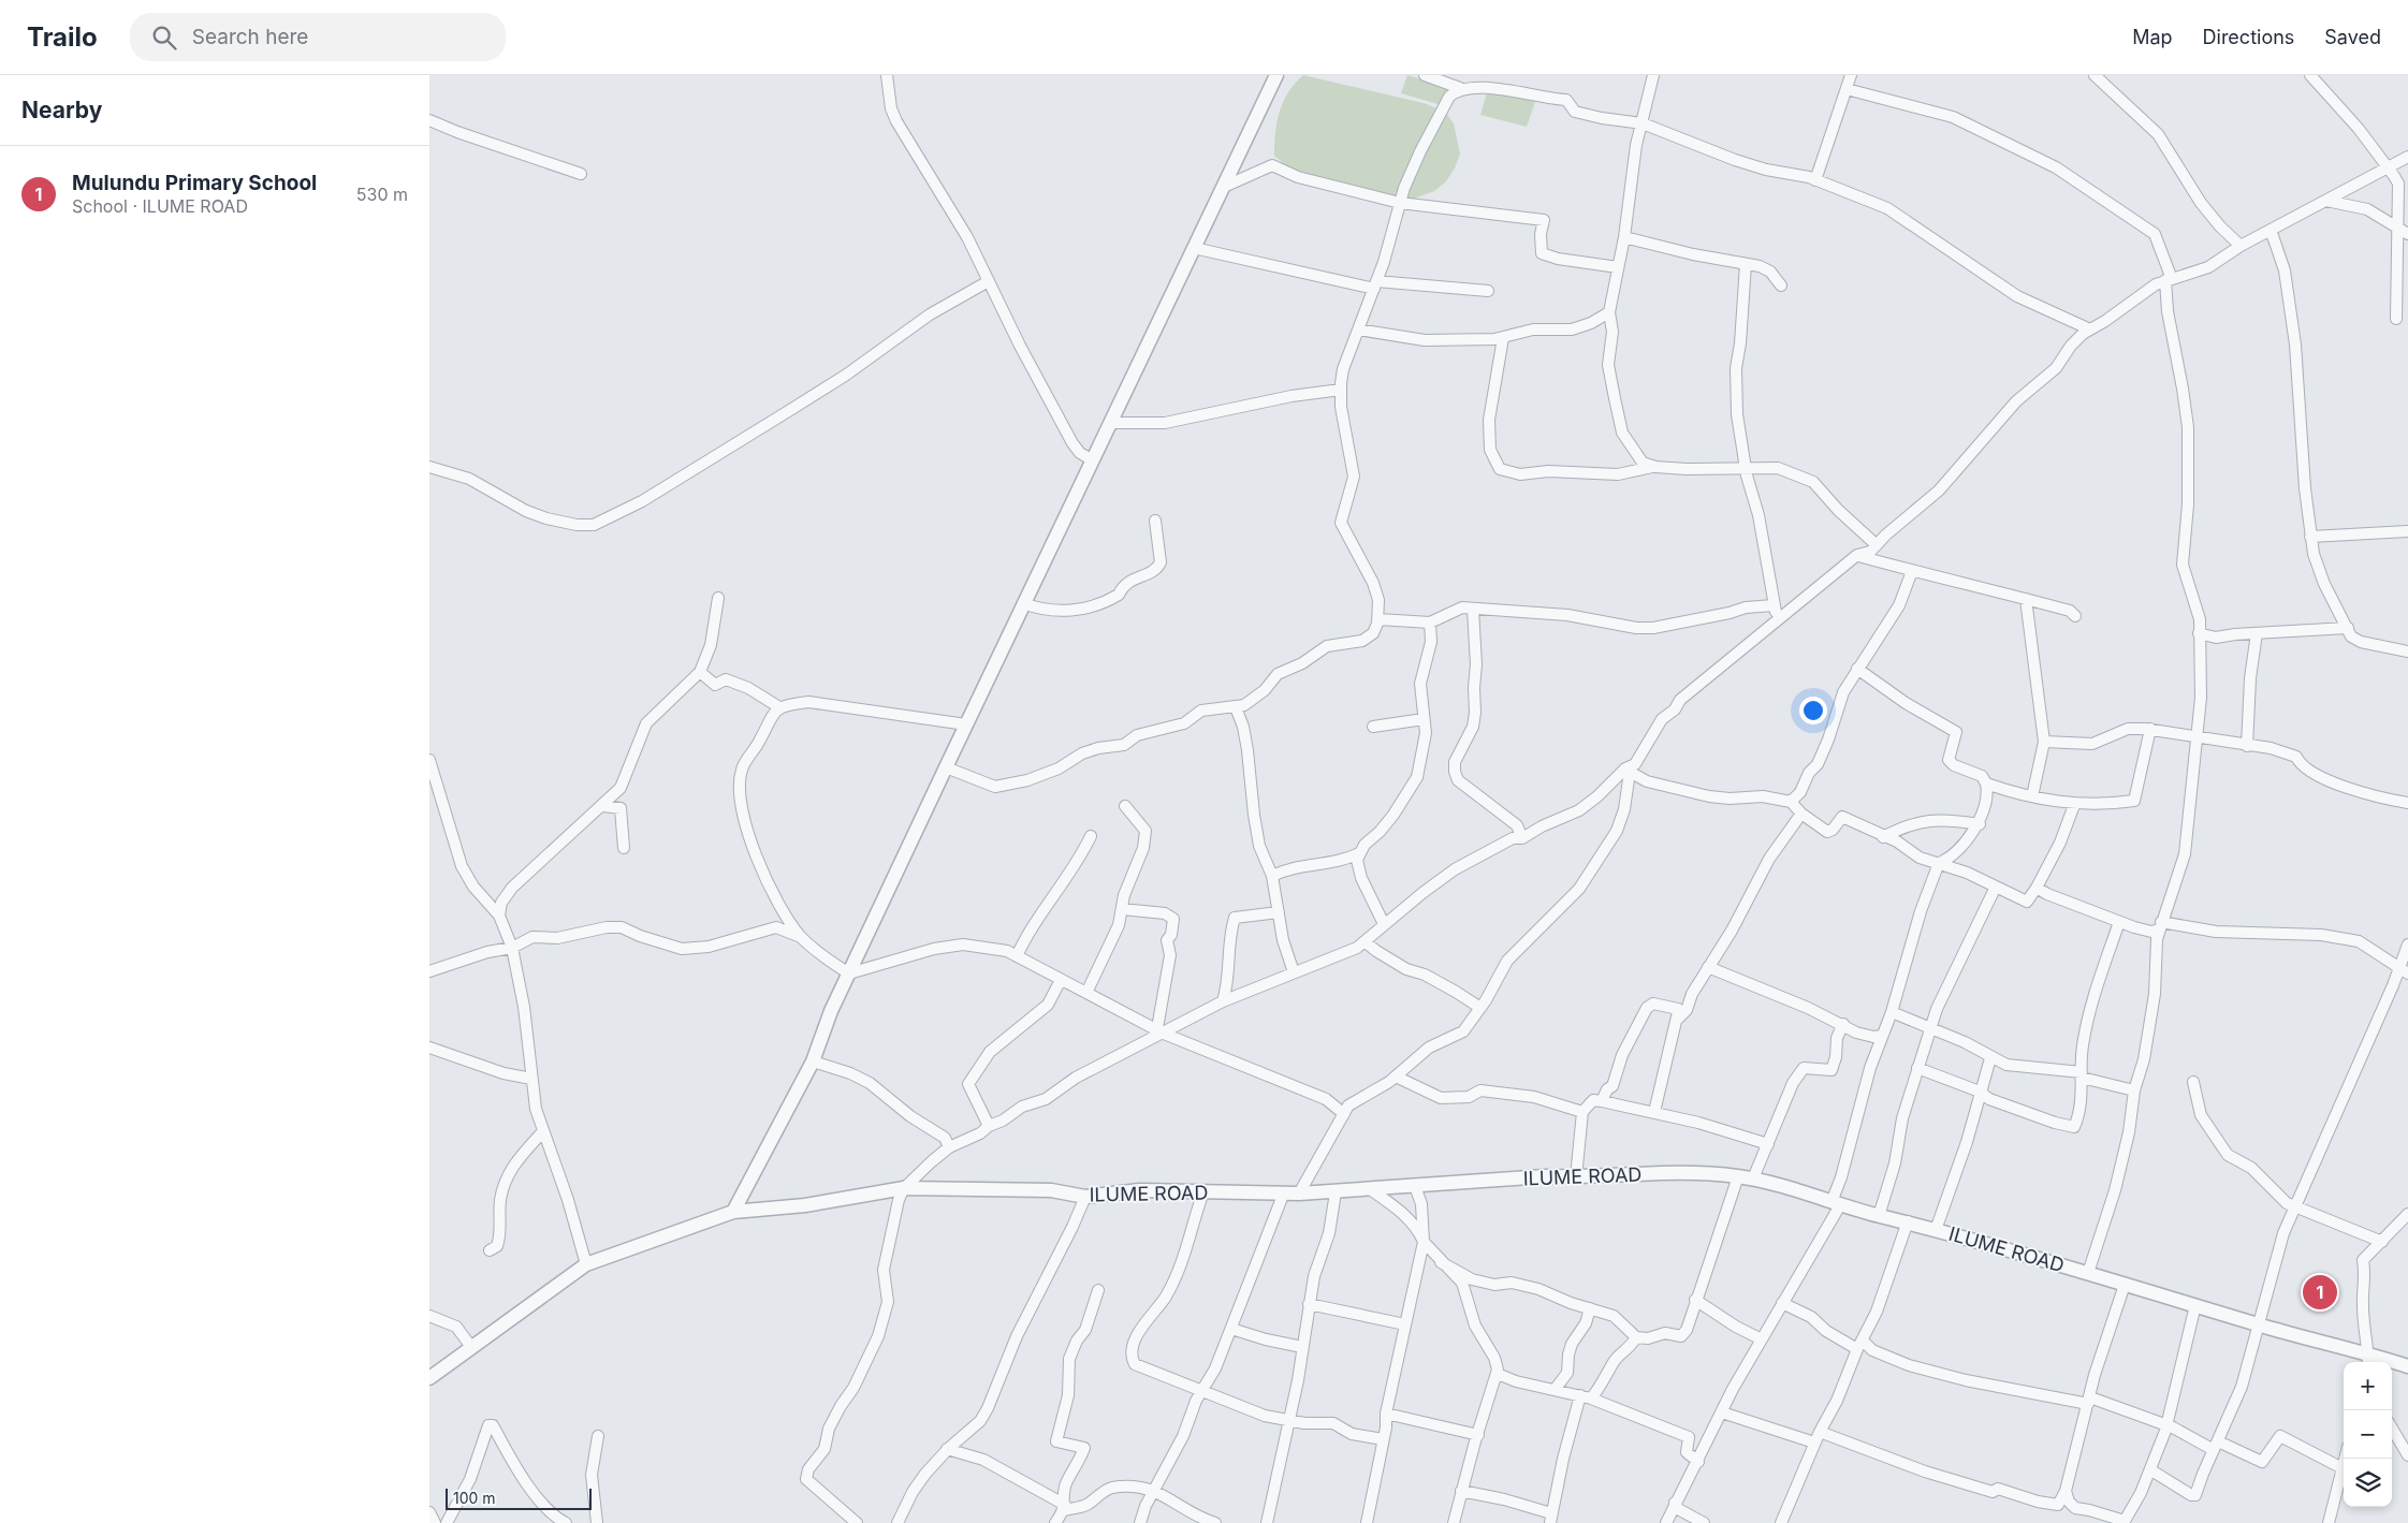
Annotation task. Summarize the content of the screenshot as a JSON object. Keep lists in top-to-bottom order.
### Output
{
  "streets": {
    "street": ["ILUME ROAD"]
  },
  "scale_bar": "100 m",
  "page": {
    "header": "Trailo",
    "search": "Search here",
    "nav": ["Map", "Directions", "Saved"],
    "heading": "Nearby",
    "list": [
      {
        "mark": "1",
        "name": "Mulundu Primary School",
        "note": "School · ILUME ROAD",
        "value": "530 m"
      }
    ],
    "pins": "1",
    "map_buttons": ["+", "−"],
    "scale": "100 m"
  }
}
